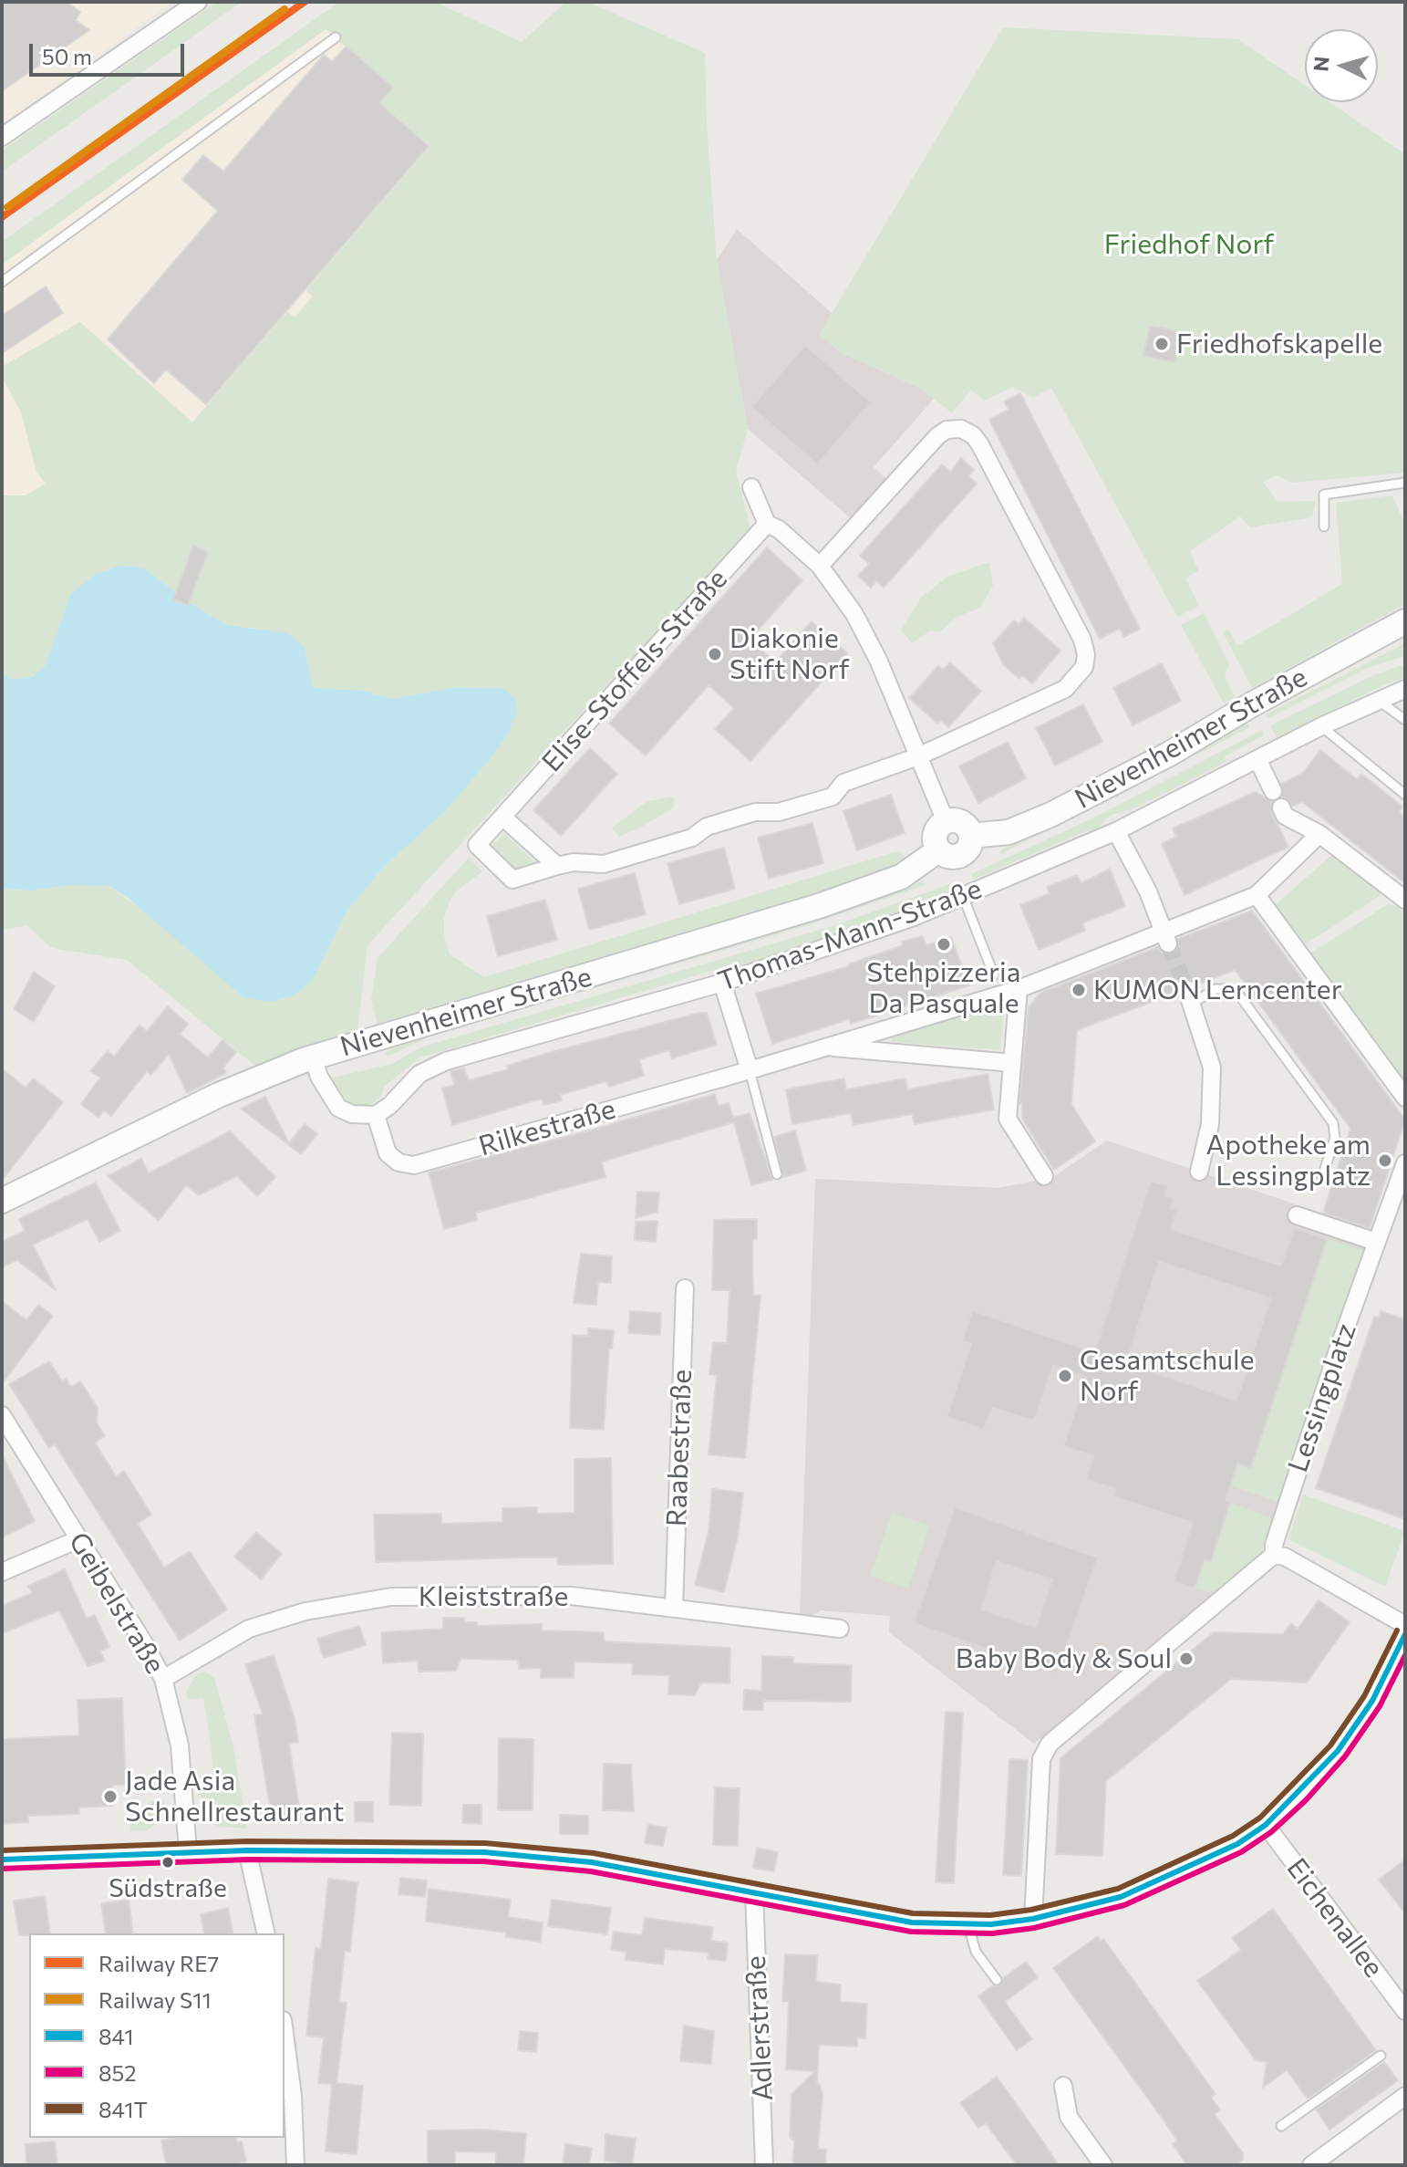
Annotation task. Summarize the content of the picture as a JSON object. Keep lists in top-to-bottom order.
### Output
{
  "streets": {
    "main road": ["Nievenheimer Straße"],
    "street": [
      "Elise-Stoffels-Straße",
      "Thomas-Mann-Straße",
      "Rilkestraße",
      "Lessingplatz",
      "Raabestraße",
      "Kleiststraße",
      "Geibelstraße",
      "Eichenallee",
      "Adlerstraße"
    ]
  },
  "crossings": [
    ["Thomas-Mann-Straße", "Rilkestraße"],
    ["Raabestraße", "Kleiststraße"],
    ["Kleiststraße", "Geibelstraße"]
  ],
  "parks": ["Friedhof Norf"],
  "places": [
    "Friedhofskapelle",
    "Diakonie Stift Norf",
    "Stehpizzeria Da Pasquale",
    "KUMON Lerncenter",
    "Apotheke am Lessingplatz",
    "Gesamtschule Norf",
    "Baby Body & Soul",
    "Jade Asia Schnellrestaurant",
    "Südstraße"
  ],
  "lines": [
    "rail line RE7",
    "rail line S11",
    "transit line 841T",
    "transit line 841",
    "transit line 852"
  ],
  "legend": [
    "Railway RE7",
    "Railway S11",
    "841",
    "852",
    "841T"
  ],
  "scale_bar": "50 m",
  "north": "left"
}
